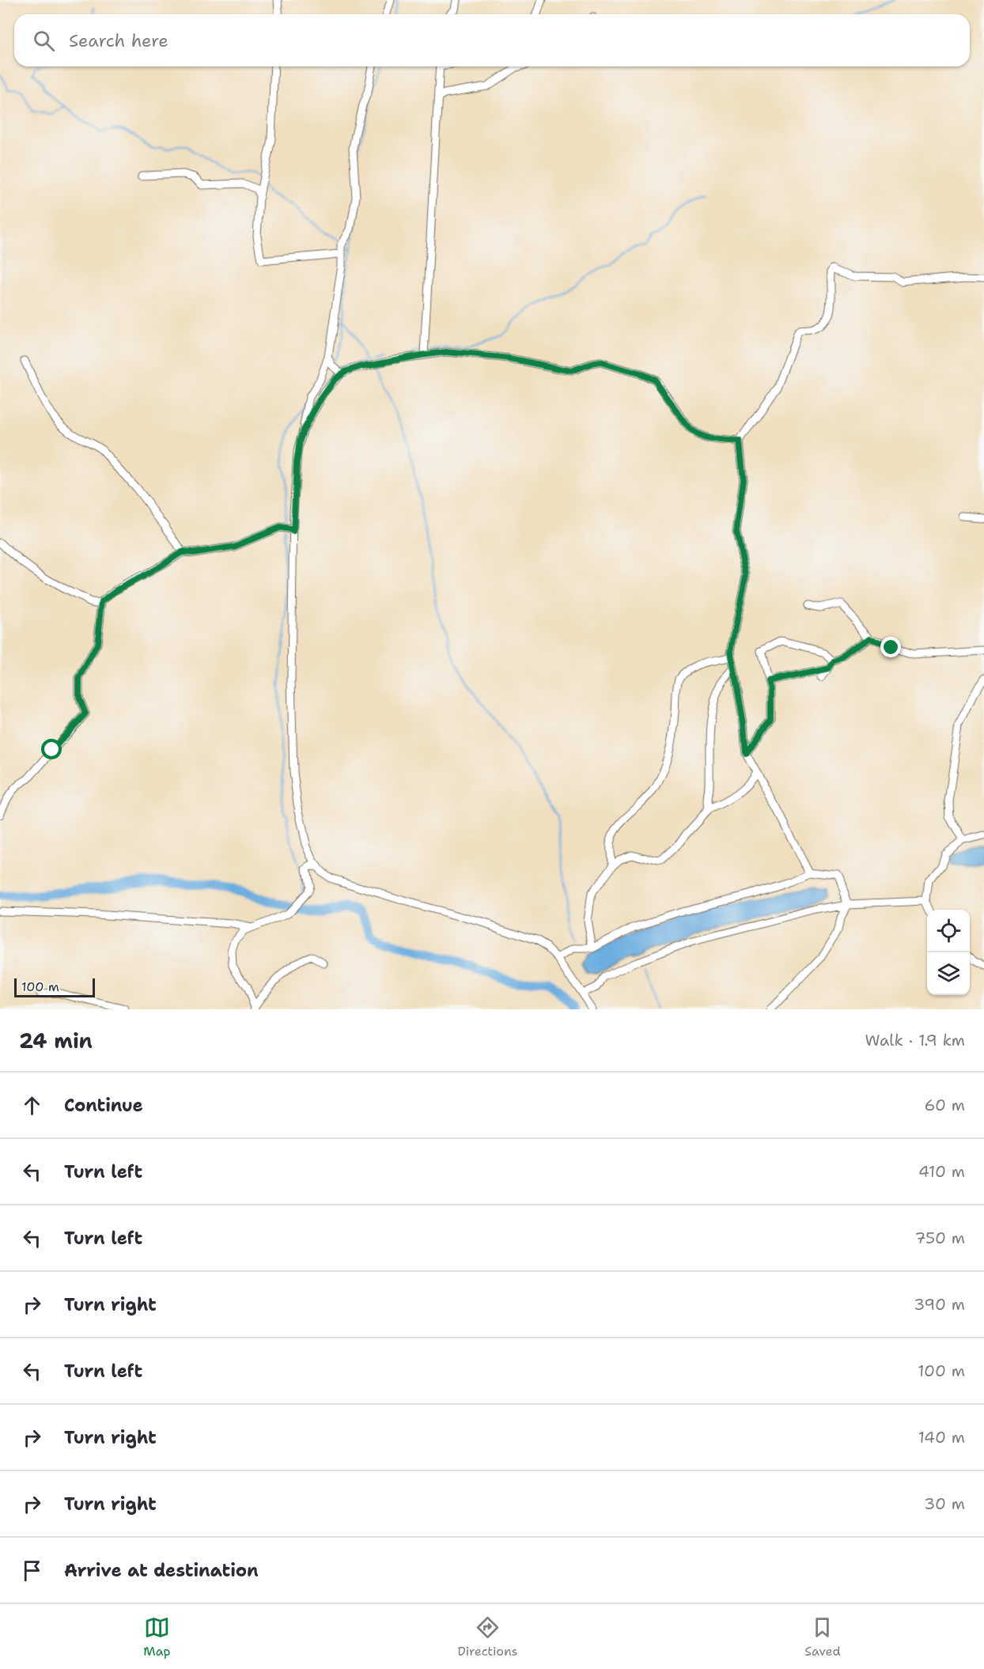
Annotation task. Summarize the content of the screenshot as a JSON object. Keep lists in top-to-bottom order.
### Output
{
  "scale_bar": "100 m",
  "page": {
    "search": "Search here",
    "scale": "100 m",
    "heading": ["24 min", "Walk · 1.9 km"],
    "list": [
      ["Continue", "60 m"],
      ["Turn left", "410 m"],
      ["Turn left", "750 m"],
      ["Turn right", "390 m"],
      ["Turn left", "100 m"],
      ["Turn right", "140 m"],
      ["Turn right", "30 m"],
      "Arrive at destination"
    ],
    "nav": ["Map", "Directions", "Saved"]
  }
}
